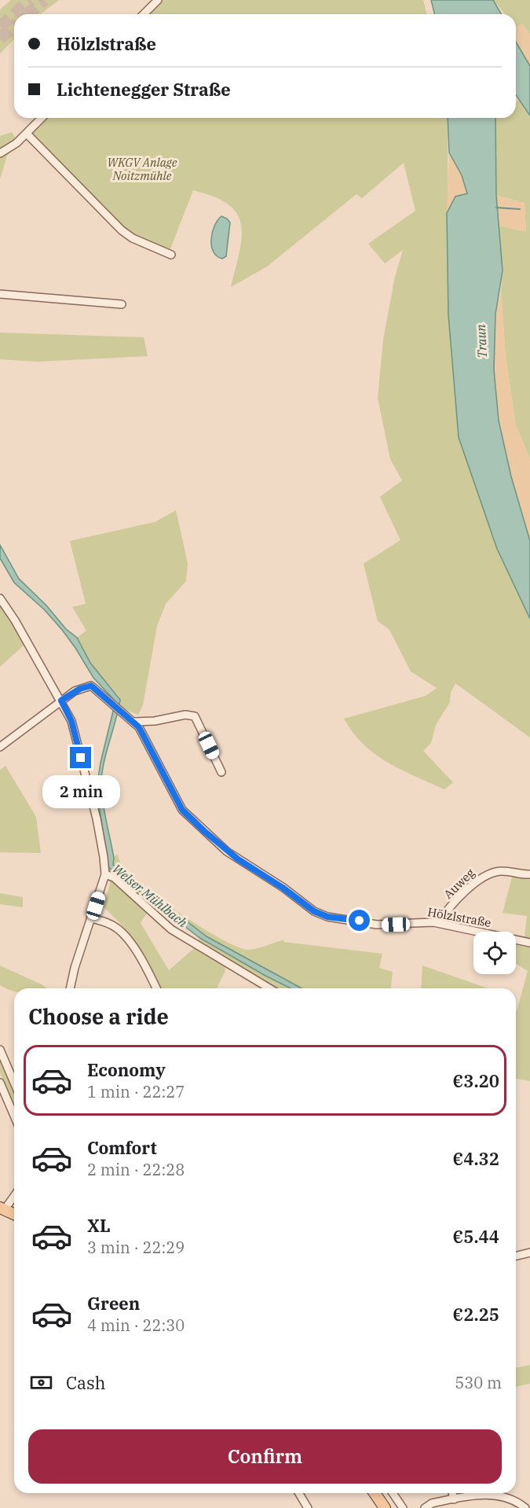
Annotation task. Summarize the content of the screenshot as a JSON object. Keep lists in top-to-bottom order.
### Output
{
  "streets": {
    "street": ["Auweg", "Hölzlstraße"]
  },
  "crossings": [
    ["Auweg", "Hölzlstraße"]
  ],
  "water": ["Traun", "Welser Mühlbach"],
  "parks": ["WKGV Anlage Noitzmühle"],
  "page": {
    "banner": ["Hölzlstraße", "Lichtenegger Straße"],
    "bubble": "2 min",
    "heading": "Choose a ride",
    "list": [
      {
        "name": "Economy",
        "note": "1 min · 22:27",
        "value": "€3.20"
      },
      {
        "name": "Comfort",
        "note": "2 min · 22:28",
        "value": "€4.32"
      },
      {
        "name": "XL",
        "note": "3 min · 22:29",
        "value": "€5.44"
      },
      {
        "name": "Green",
        "note": "4 min · 22:30",
        "value": "€2.25"
      }
    ],
    "pay": ["Cash", "530 m"],
    "buttons": "Confirm"
  }
}
